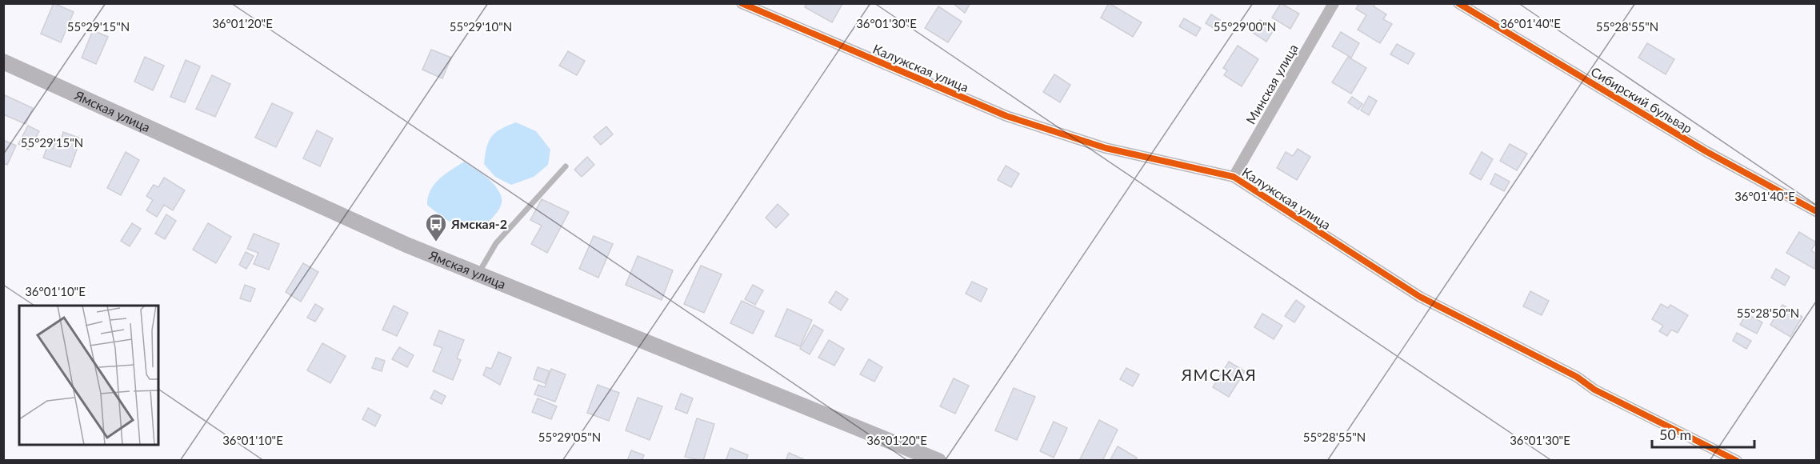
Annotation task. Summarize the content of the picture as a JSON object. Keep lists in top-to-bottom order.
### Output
{
  "streets": {
    "main road": ["Ямская улица"],
    "street": ["Калужская улица", "Минская улица", "Сибирский бульвар"]
  },
  "crossings": [
    ["Калужская улица", "Минская улица"]
  ],
  "districts": ["ЯМСКАЯ"],
  "places": {
    "bus stop": ["Ямская-2"]
  },
  "scale_bar": "50 m",
  "coordinates": [
    "36°01'20\"E",
    "36°01'30\"E",
    "36°01'40\"E",
    "55°29'00\"N",
    "55°29'15\"N",
    "55°29'10\"N",
    "55°28'55\"N",
    "36°01'10\"E",
    "55°28'50\"N",
    "55°29'05\"N"
  ]
}
